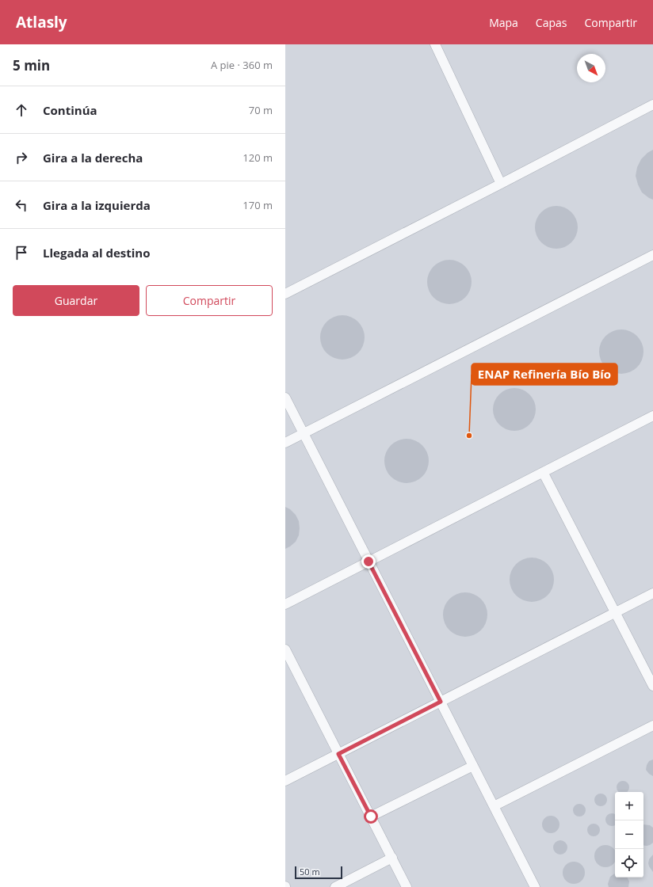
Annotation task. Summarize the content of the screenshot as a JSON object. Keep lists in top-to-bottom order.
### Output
{
  "places": ["ENAP Refinería Bío Bío"],
  "scale_bar": "50 m",
  "north": "bottom right",
  "page": {
    "header": "Atlasly",
    "nav": ["Mapa", "Capas", "Compartir"],
    "heading": ["5 min", "A pie · 360 m"],
    "list": [
      ["Continúa", "70 m"],
      ["Gira a la derecha", "120 m"],
      ["Gira a la izquierda", "170 m"],
      "Llegada al destino"
    ],
    "buttons": ["Guardar", "Compartir"],
    "map_buttons": ["+", "−"],
    "scale": "50 m"
  }
}
